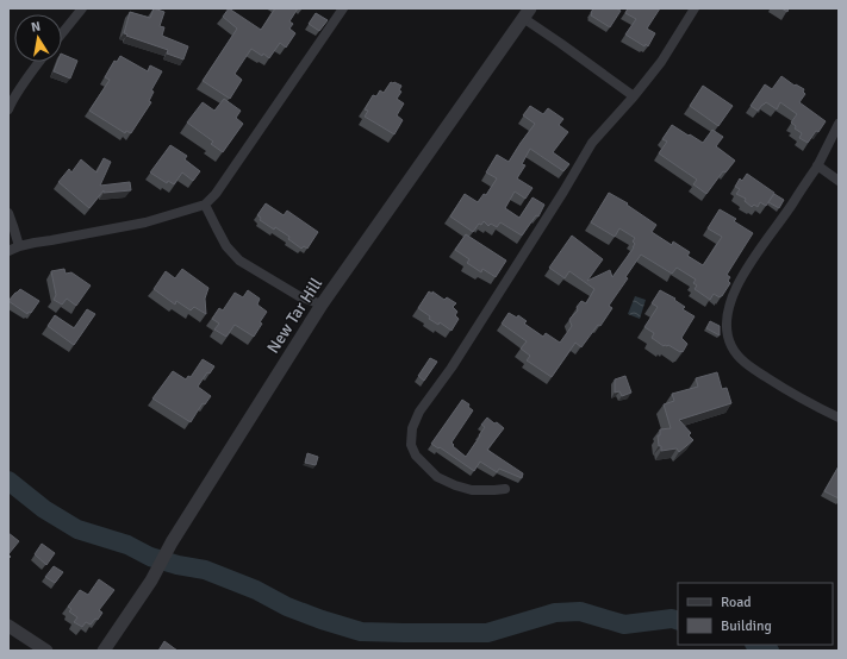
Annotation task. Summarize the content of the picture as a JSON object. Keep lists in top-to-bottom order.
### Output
{
  "streets": {
    "street": ["New Tar Hill"]
  },
  "legend": ["Road", "Building"],
  "north": "top"
}
